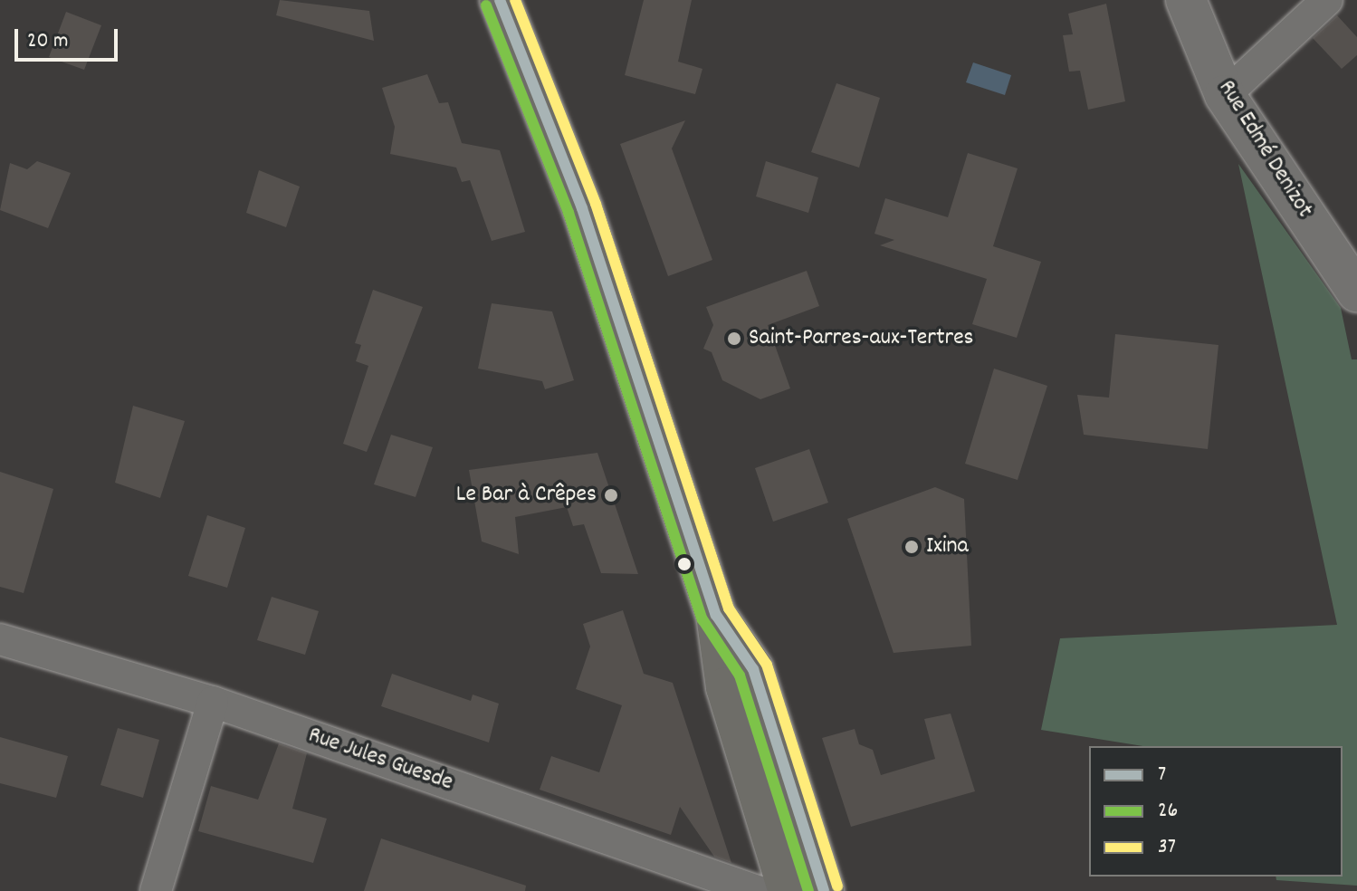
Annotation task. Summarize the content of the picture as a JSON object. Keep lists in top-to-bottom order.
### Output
{
  "streets": {
    "street": ["Rue Edmé Denizot", "Rue Jules Guesde"]
  },
  "places": ["Saint-Parres-aux-Tertres", "Le Bar à Crêpes", "Ixina"],
  "lines": ["transit line 7", "transit line 37", "transit line 26"],
  "legend": ["7", "26", "37"],
  "scale_bar": "20 m"
}
